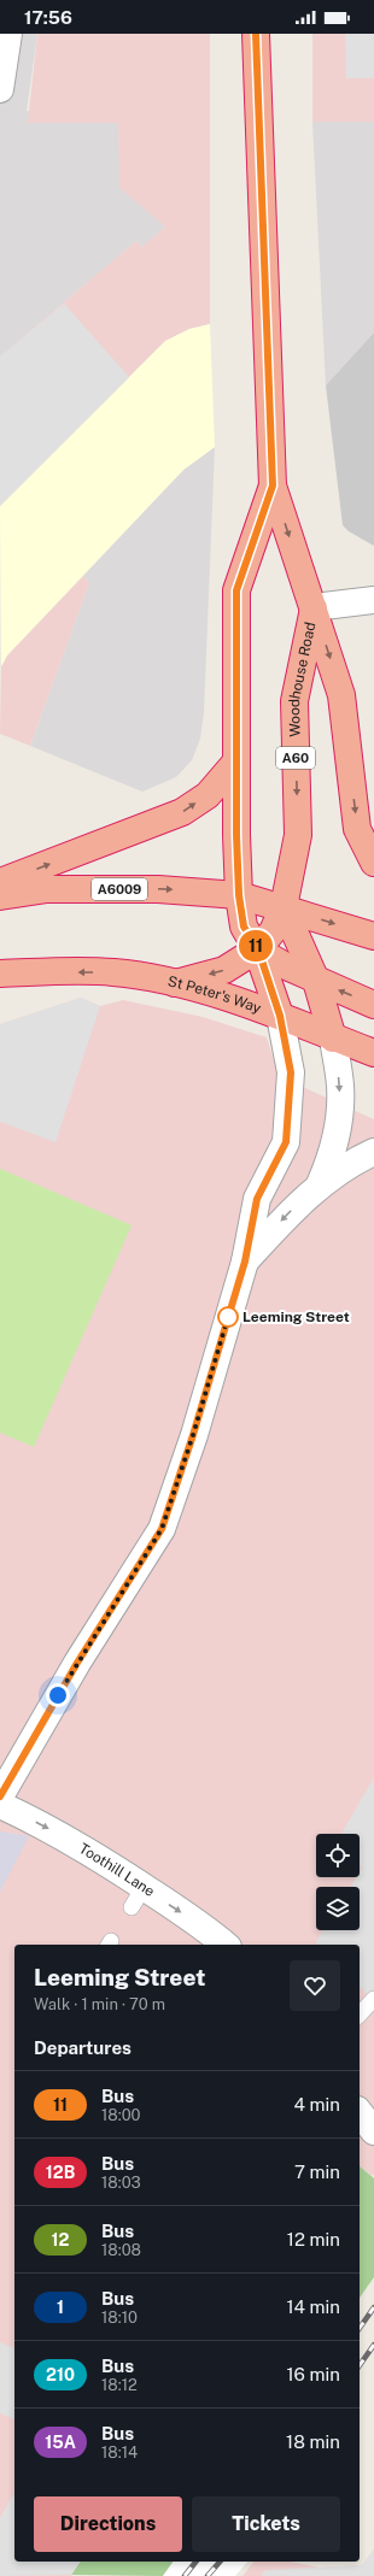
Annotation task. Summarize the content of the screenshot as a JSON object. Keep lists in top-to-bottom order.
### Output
{
  "streets": {
    "highway": [
      "Woodhouse Road",
      "A60",
      "A6009",
      "St Peter's Way"
    ],
    "street": ["Toothill Lane"]
  },
  "crossings": [
    ["Woodhouse Road", "A6009"]
  ],
  "one_way": ["Toothill Lane"],
  "places": ["Leeming Street"],
  "lines": ["bus line 11"],
  "page": {
    "status": "17:56",
    "on_map": "11",
    "heading": [
      ["Leeming Street", "Walk · 1 min · 70 m"],
      "Departures"
    ],
    "list": [
      {
        "mark": "11",
        "name": "Bus",
        "note": "18:00",
        "value": "4 min"
      },
      {
        "mark": "12B",
        "name": "Bus",
        "note": "18:03",
        "value": "7 min"
      },
      {
        "mark": "12",
        "name": "Bus",
        "note": "18:08",
        "value": "12 min"
      },
      {
        "mark": "1",
        "name": "Bus",
        "note": "18:10",
        "value": "14 min"
      },
      {
        "mark": "210",
        "name": "Bus",
        "note": "18:12",
        "value": "16 min"
      },
      {
        "mark": "15A",
        "name": "Bus",
        "note": "18:14",
        "value": "18 min"
      }
    ],
    "buttons": ["Directions", "Tickets"]
  }
}
